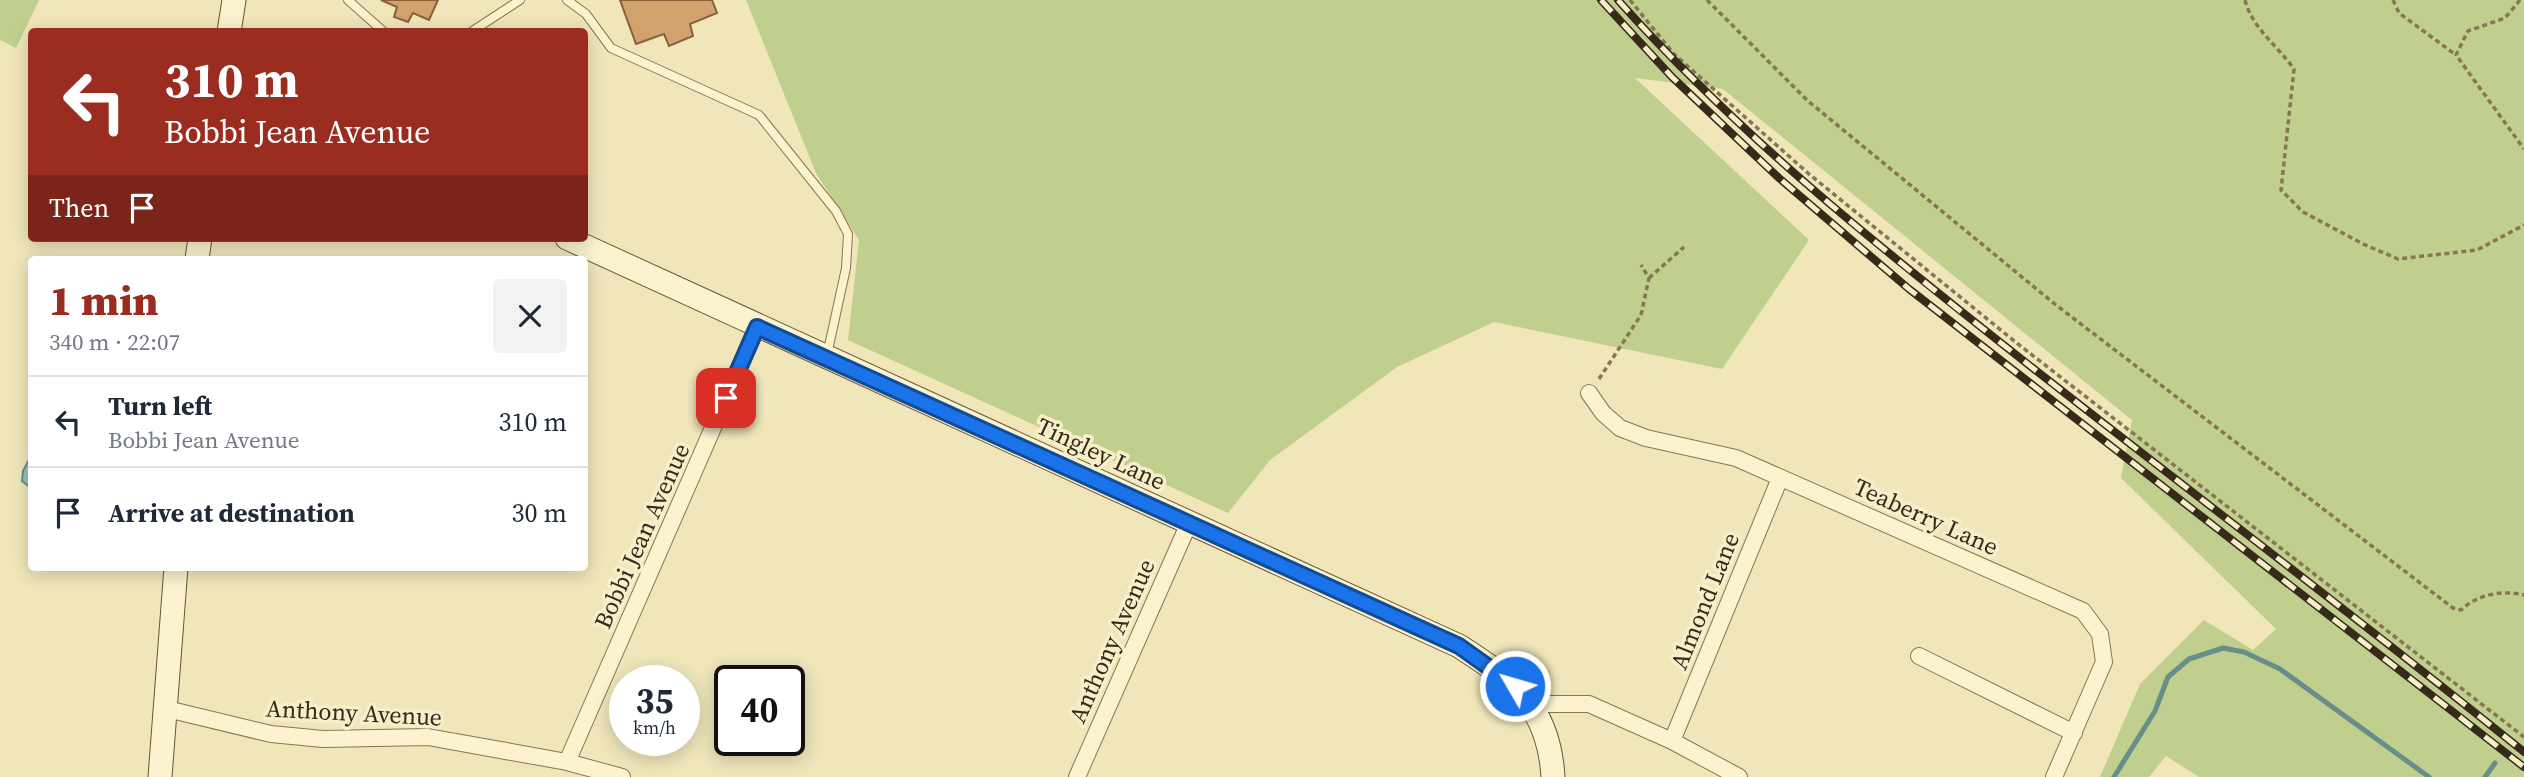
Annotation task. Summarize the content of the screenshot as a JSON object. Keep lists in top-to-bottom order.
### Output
{
  "streets": {
    "street": [
      "Tingley Lane",
      "Teaberry Lane",
      "Bobbi Jean Avenue",
      "Almond Lane",
      "Anthony Avenue"
    ]
  },
  "crossings": [
    ["Tingley Lane", "Bobbi Jean Avenue"],
    ["Tingley Lane", "Anthony Avenue"],
    ["Teaberry Lane", "Almond Lane"],
    ["Bobbi Jean Avenue", "Anthony Avenue"]
  ],
  "page": {
    "turn": ["310 m", "Bobbi Jean Avenue"],
    "then": "Then",
    "heading": ["1 min", "340 m · 22:07"],
    "list": [
      {
        "name": "Turn left",
        "note": "Bobbi Jean Avenue",
        "value": "310 m"
      },
      {
        "name": "Arrive at destination",
        "value": "30 m"
      }
    ],
    "speed": "35 km/h",
    "limit": "40"
  }
}
